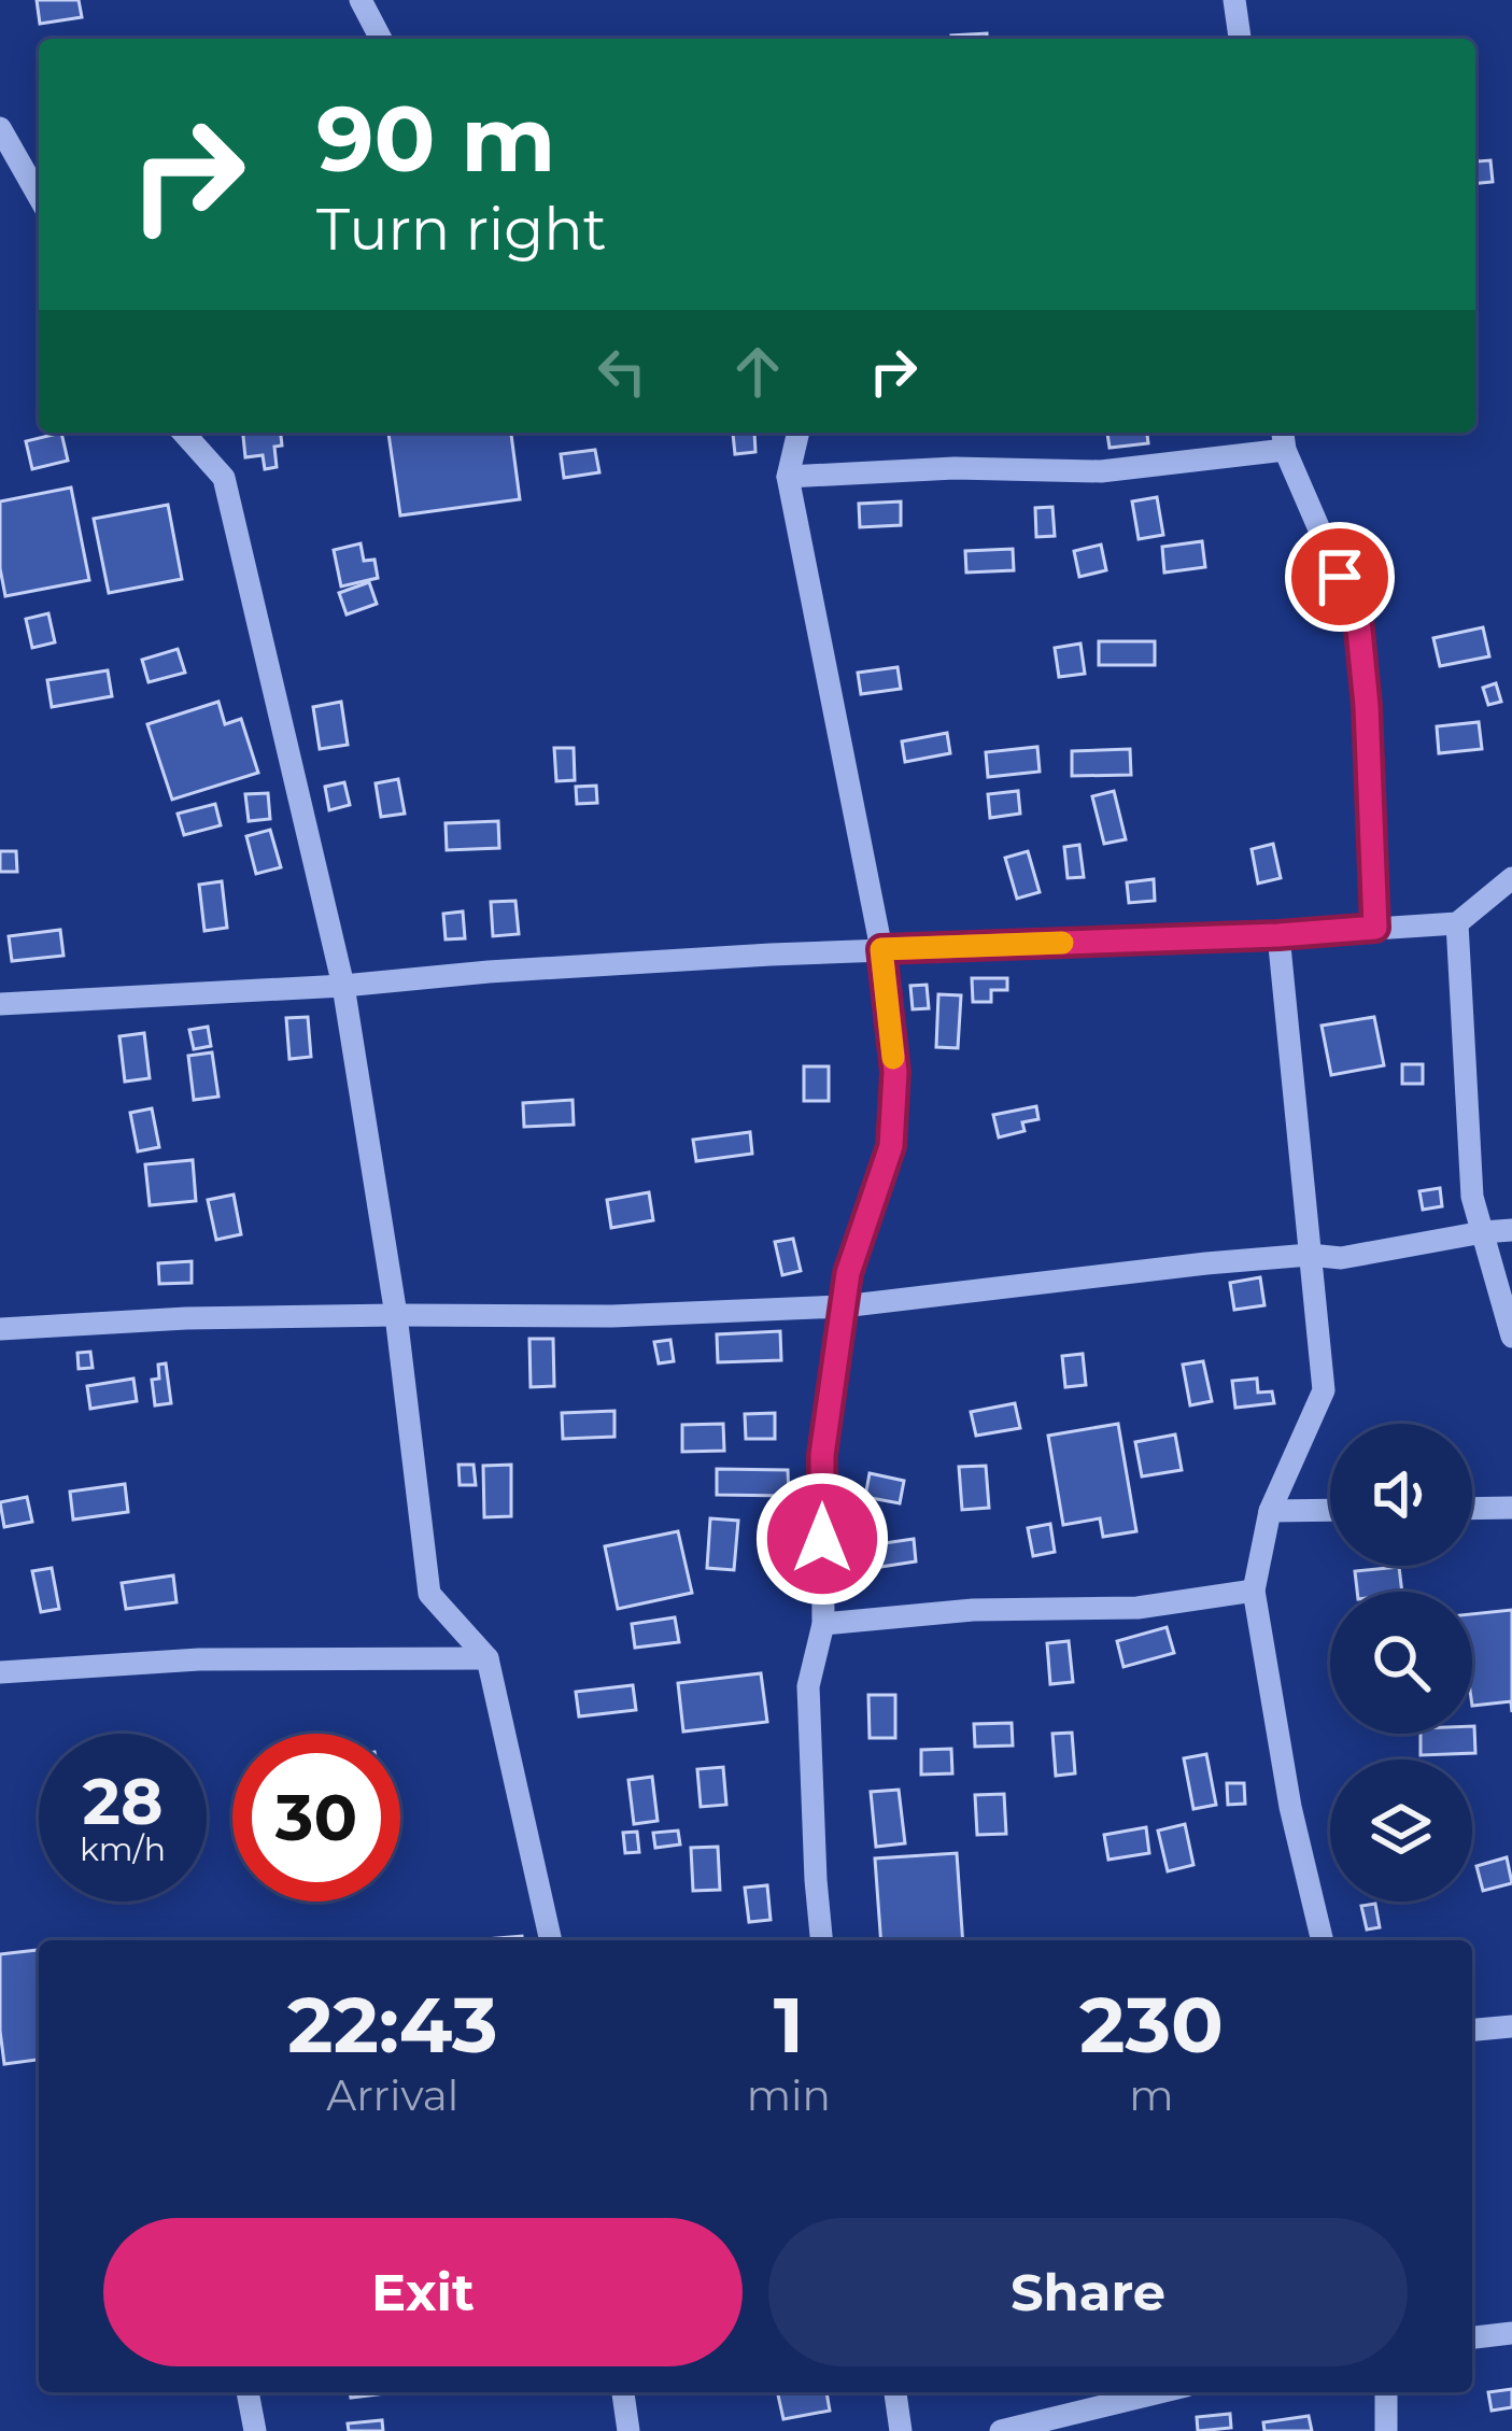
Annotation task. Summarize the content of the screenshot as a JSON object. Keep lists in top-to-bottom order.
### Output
{
  "page": {
    "turn": ["90 m", "Turn right"],
    "speed": "28 km/h",
    "limit": "30",
    "eta": [
      "22:43",
      "Arrival",
      "1",
      "min",
      "230",
      "m"
    ],
    "buttons": ["Exit", "Share"]
  }
}
